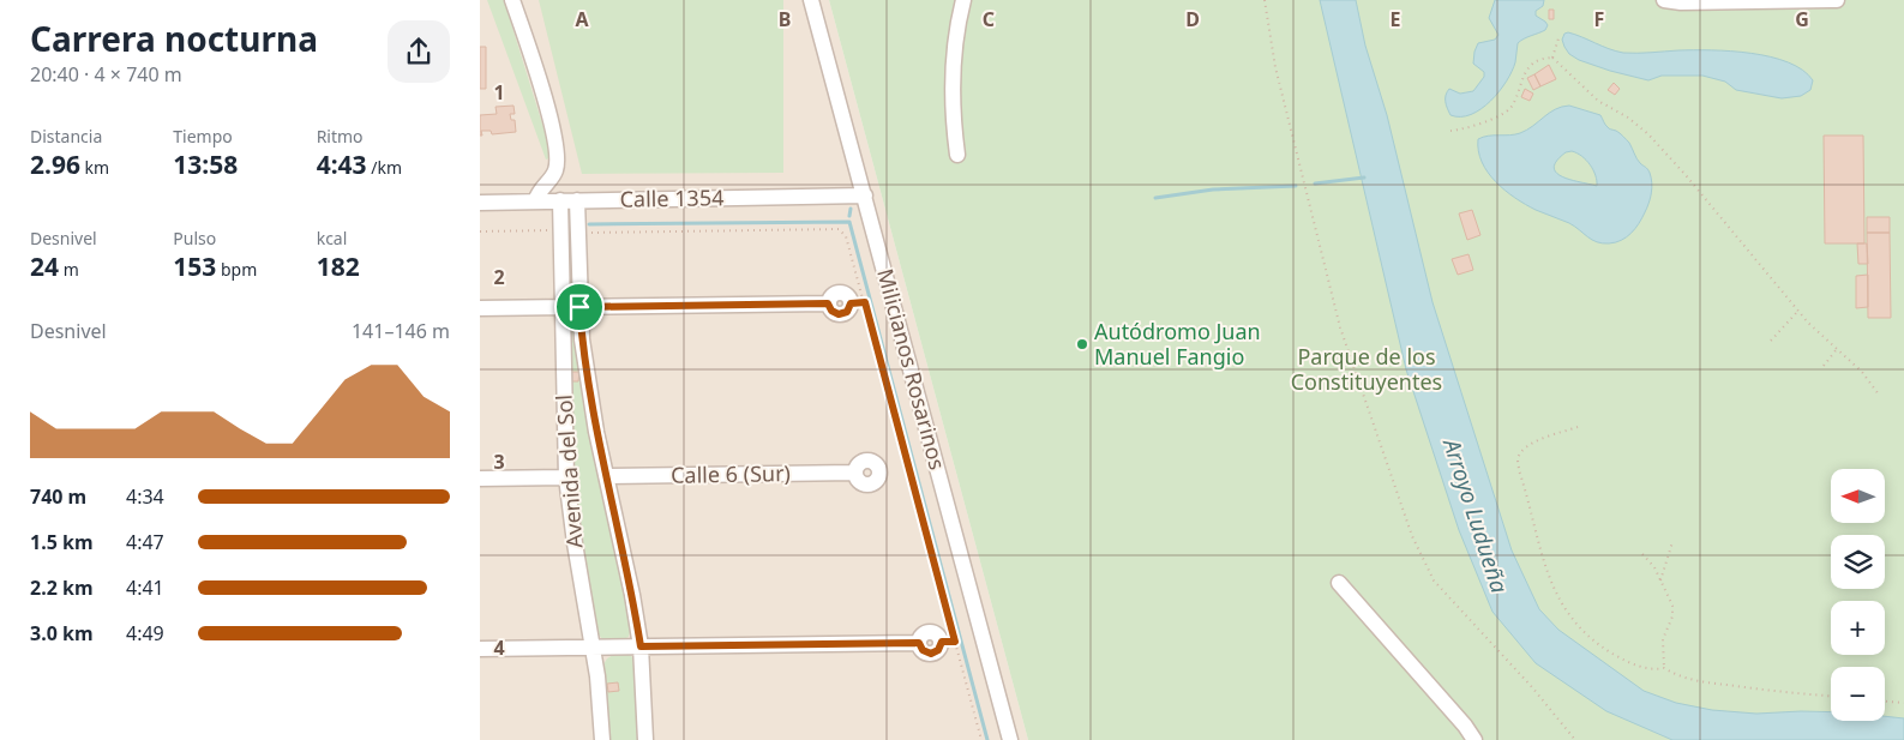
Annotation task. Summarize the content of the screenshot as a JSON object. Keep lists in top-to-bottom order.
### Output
{
  "streets": {
    "street": [
      "Calle 1354",
      "Milicianos Rosarinos",
      "Avenida del Sol",
      "Calle 6 (Sur)"
    ]
  },
  "crossings": [
    ["Calle 1354", "Milicianos Rosarinos"],
    ["Calle 1354", "Avenida del Sol"],
    ["Avenida del Sol", "Calle 6 (Sur)"]
  ],
  "water": ["Arroyo Ludueña"],
  "parks": ["Parque de los Constituyentes"],
  "places": ["Autódromo Juan Manuel Fangio"],
  "north": "left",
  "page": {
    "heading": ["Carrera nocturna", "20:40 · 4 × 740 m"],
    "stats": [
      ["Distancia", "2.96 km"],
      ["Tiempo", "13:58"],
      ["Ritmo", "4:43 /km"],
      ["Desnivel", "24 m"],
      ["Pulso", "153 bpm"],
      ["kcal", "182"]
    ],
    "chart": ["Desnivel", "141–146 m"],
    "map_buttons": ["+", "−"],
    "list": [
      {
        "name": "740 m",
        "note": "4:34"
      },
      {
        "name": "1.5 km",
        "note": "4:47"
      },
      {
        "name": "2.2 km",
        "note": "4:41"
      },
      {
        "name": "3.0 km",
        "note": "4:49"
      }
    ]
  },
  "grid": {
    "columns": [
      "A",
      "B",
      "C",
      "D",
      "E",
      "F",
      "G"
    ],
    "rows": [
      "1",
      "2",
      "3",
      "4"
    ]
  }
}
